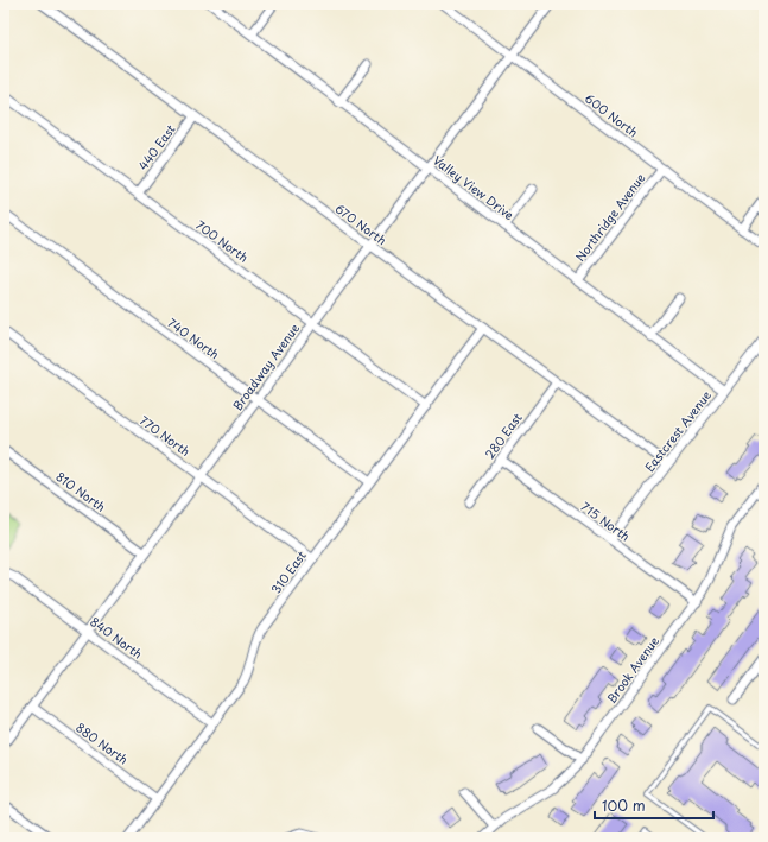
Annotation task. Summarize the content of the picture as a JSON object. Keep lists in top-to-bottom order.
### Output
{
  "streets": {
    "street": [
      "600 North",
      "440 East",
      "Valley View Drive",
      "Northridge Avenue",
      "670 North",
      "700 North",
      "740 North",
      "Broadway Avenue",
      "Eastcrest Avenue",
      "770 North",
      "280 East",
      "810 North",
      "715 North",
      "310 East",
      "840 North",
      "Brook Avenue",
      "880 North"
    ]
  },
  "crossings": [
    ["600 North", "Northridge Avenue"],
    ["600 North", "Broadway Avenue"],
    ["440 East", "670 North"],
    ["440 East", "700 North"],
    ["Valley View Drive", "Northridge Avenue"],
    ["Valley View Drive", "Broadway Avenue"],
    ["Valley View Drive", "Eastcrest Avenue"],
    ["670 North", "Broadway Avenue"],
    ["670 North", "Eastcrest Avenue"],
    ["670 North", "280 East"],
    ["670 North", "310 East"],
    ["700 North", "Broadway Avenue"],
    ["700 North", "310 East"],
    ["740 North", "Broadway Avenue"],
    ["740 North", "310 East"],
    ["Broadway Avenue", "770 North"],
    ["Broadway Avenue", "810 North"],
    ["Broadway Avenue", "840 North"],
    ["Broadway Avenue", "880 North"],
    ["Eastcrest Avenue", "715 North"],
    ["770 North", "310 East"],
    ["280 East", "715 North"],
    ["715 North", "Brook Avenue"],
    ["310 East", "840 North"],
    ["310 East", "880 North"]
  ],
  "scale_bar": "100 m"
}
